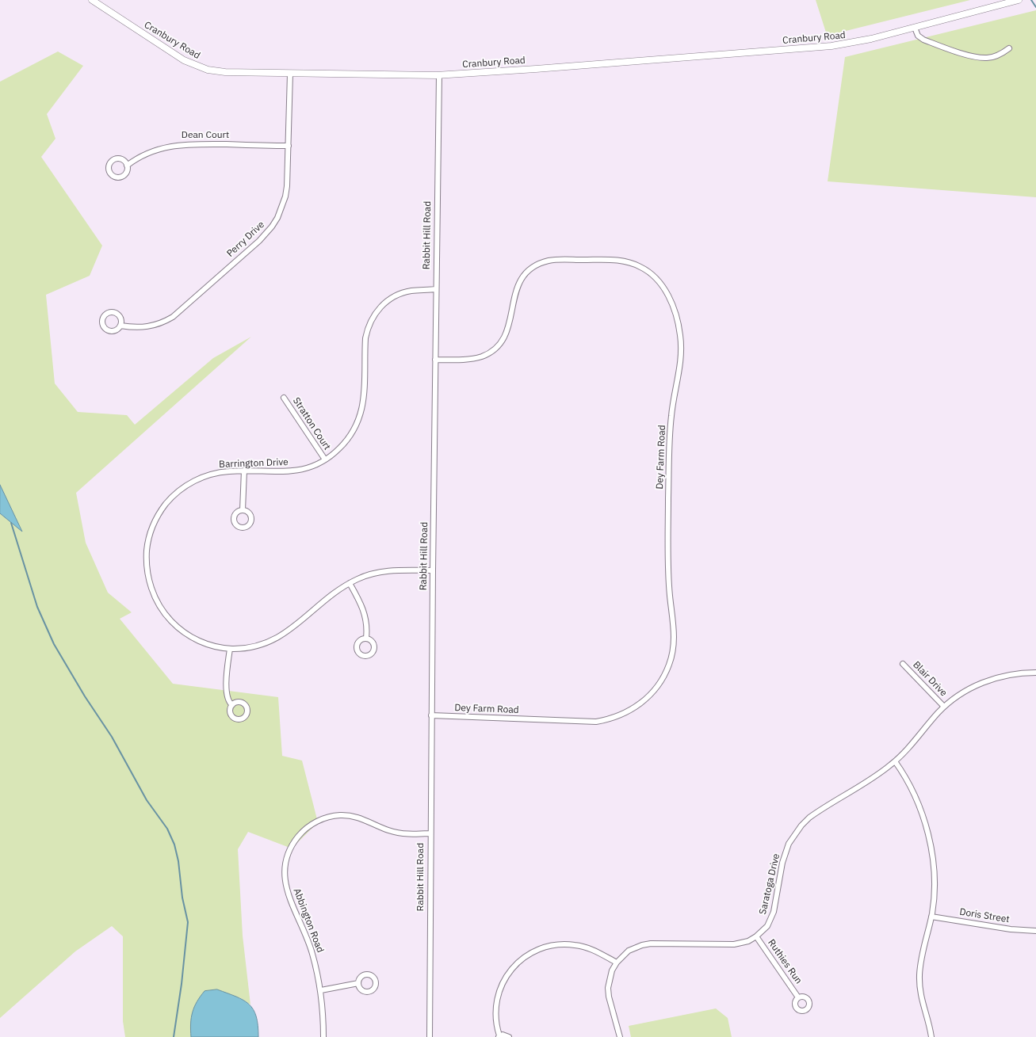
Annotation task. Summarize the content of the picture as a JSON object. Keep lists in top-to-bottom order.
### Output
{
  "streets": {
    "street": [
      "Cranbury Road",
      "Dean Court",
      "Rabbit Hill Road",
      "Perry Drive",
      "Stratton Court",
      "Dey Farm Road",
      "Barrington Drive",
      "Blair Drive",
      "Saratoga Drive",
      "Doris Street",
      "Abbington Road",
      "Ruthies Run"
    ]
  },
  "crossings": [
    ["Cranbury Road", "Rabbit Hill Road"],
    ["Cranbury Road", "Perry Drive"],
    ["Dean Court", "Perry Drive"],
    ["Rabbit Hill Road", "Dey Farm Road"],
    ["Rabbit Hill Road", "Barrington Drive"],
    ["Rabbit Hill Road", "Abbington Road"],
    ["Stratton Court", "Barrington Drive"],
    ["Blair Drive", "Saratoga Drive"],
    ["Saratoga Drive", "Ruthies Run"]
  ]
}
